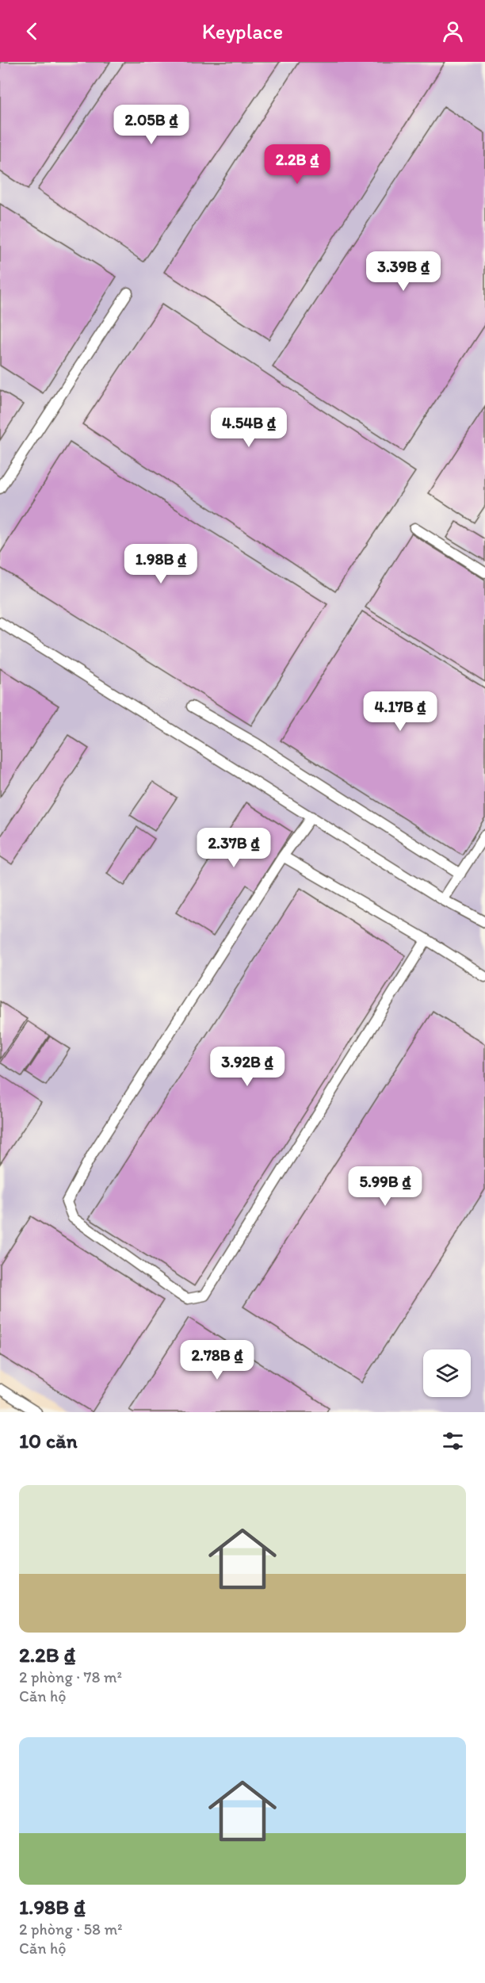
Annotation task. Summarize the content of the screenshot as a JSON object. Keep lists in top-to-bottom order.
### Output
{
  "page": {
    "header": "Keyplace",
    "price": [
      "2.05B ₫",
      "2.2B ₫",
      "3.39B ₫",
      "4.54B ₫",
      "1.98B ₫",
      "4.17B ₫",
      "2.37B ₫",
      "3.92B ₫",
      "5.99B ₫",
      "2.78B ₫"
    ],
    "heading": "10 căn",
    "list": [
      {
        "name": "2.2B ₫",
        "note": "2 phòng · 78 m² · Căn hộ"
      },
      {
        "name": "1.98B ₫",
        "note": "2 phòng · 58 m² · Căn hộ"
      }
    ]
  }
}
